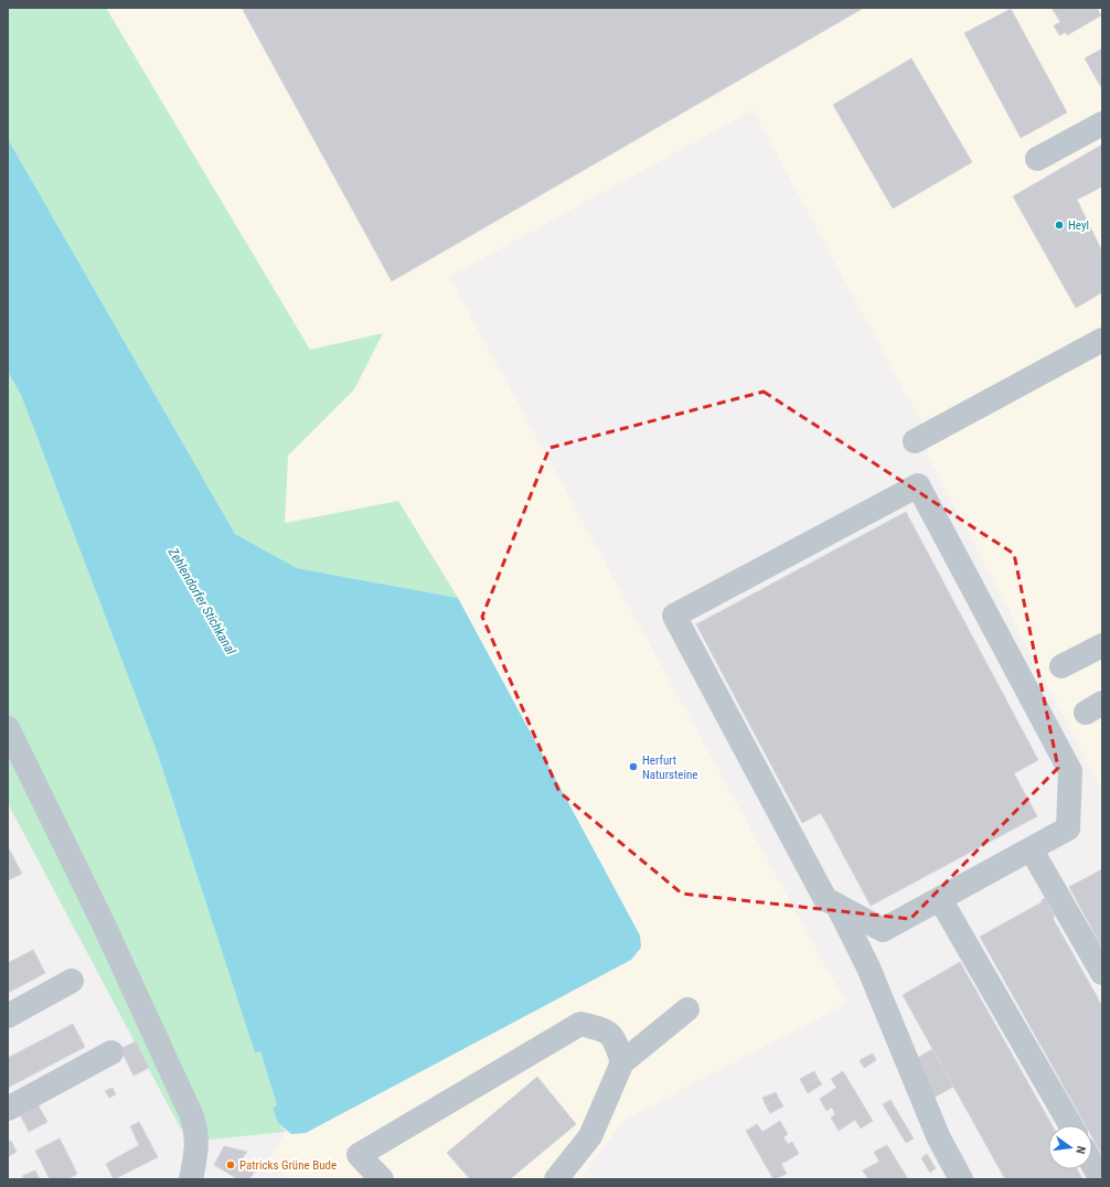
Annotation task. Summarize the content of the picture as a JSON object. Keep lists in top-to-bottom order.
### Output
{
  "water": ["Zehlendorfer Stichkanal"],
  "places": ["Heyl", "Herfurt Natursteine", "Patricks Grüne Bude"],
  "north": "right"
}
